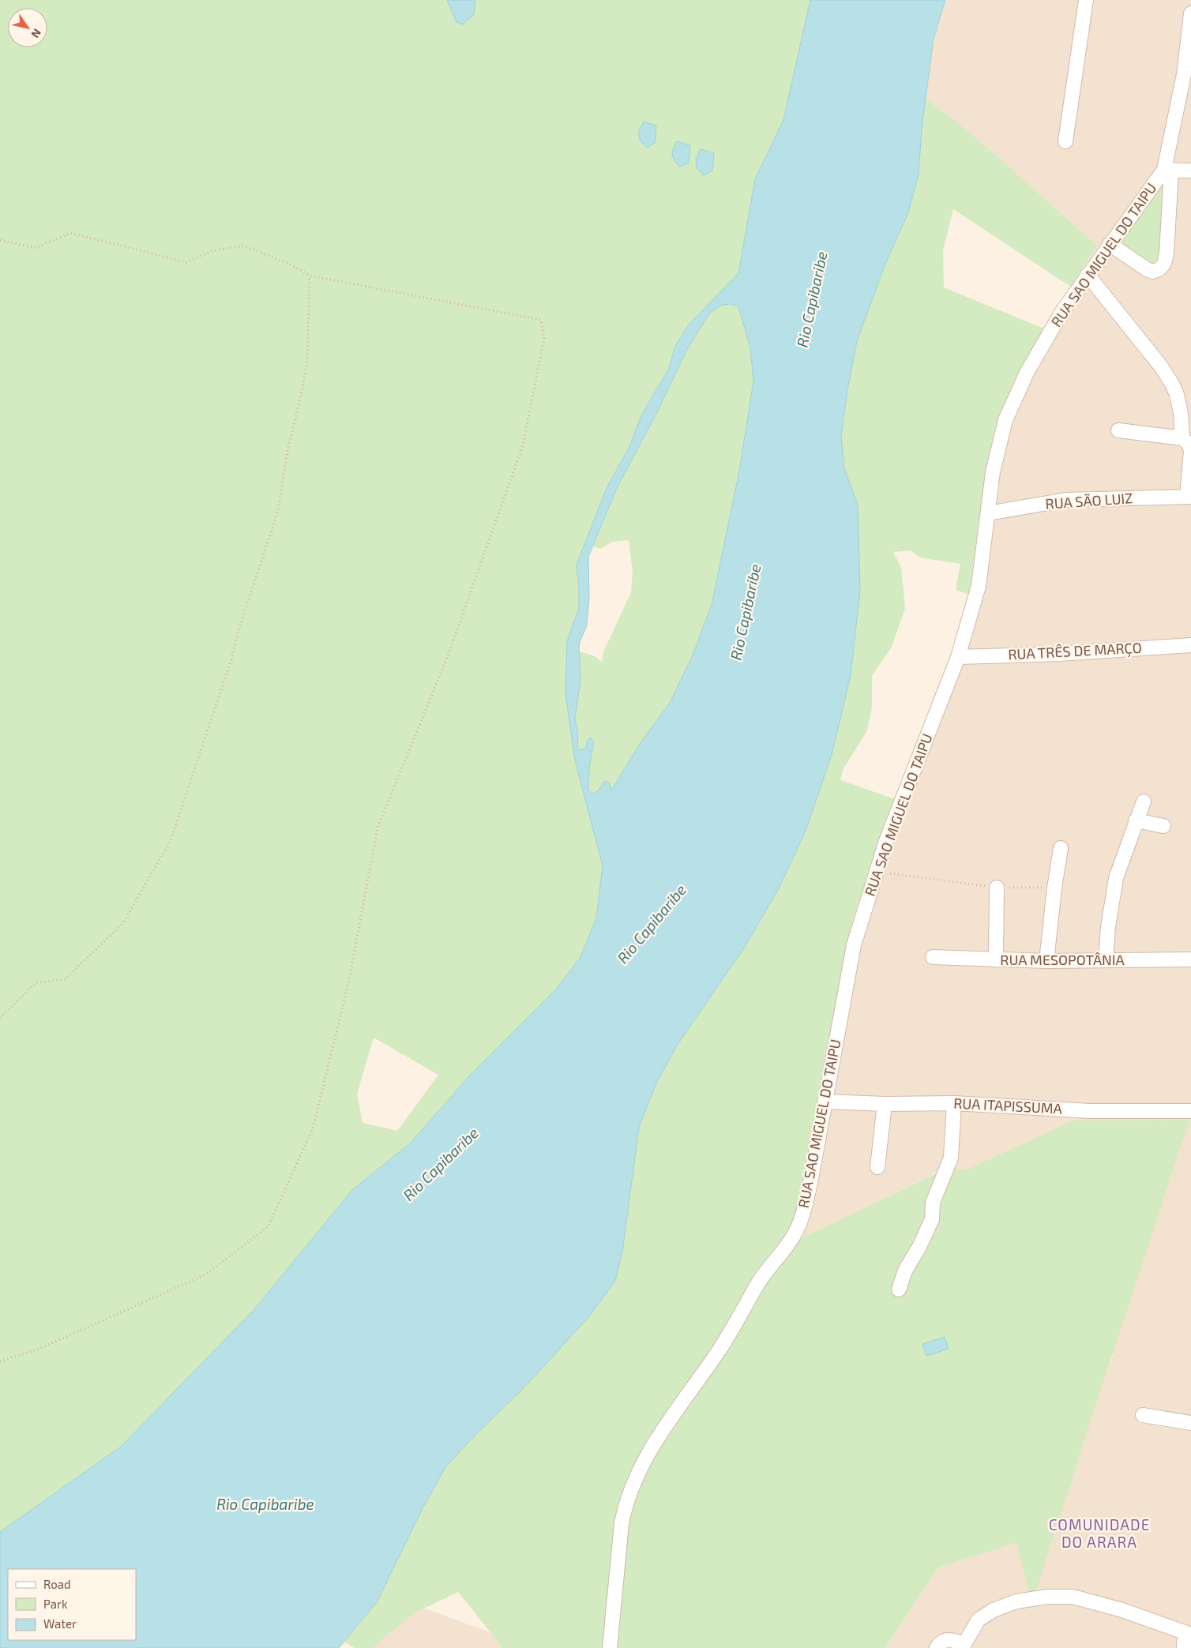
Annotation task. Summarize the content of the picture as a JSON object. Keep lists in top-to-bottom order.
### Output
{
  "streets": {
    "street": [
      "RUA SAO MIGUEL DO TAIPU",
      "RUA SÃO LUIZ",
      "RUA TRÊS DE MARÇO",
      "RUA MESOPOTÂNIA",
      "RUA ITAPISSUMA"
    ]
  },
  "crossings": [
    ["RUA SAO MIGUEL DO TAIPU", "RUA SÃO LUIZ"],
    ["RUA SAO MIGUEL DO TAIPU", "RUA TRÊS DE MARÇO"],
    ["RUA SAO MIGUEL DO TAIPU", "RUA ITAPISSUMA"]
  ],
  "districts": ["COMUNIDADE DO ARARA"],
  "water": ["Rio Capibaribe"],
  "legend": ["Road", "Park", "Water"],
  "north": "bottom right"
}
